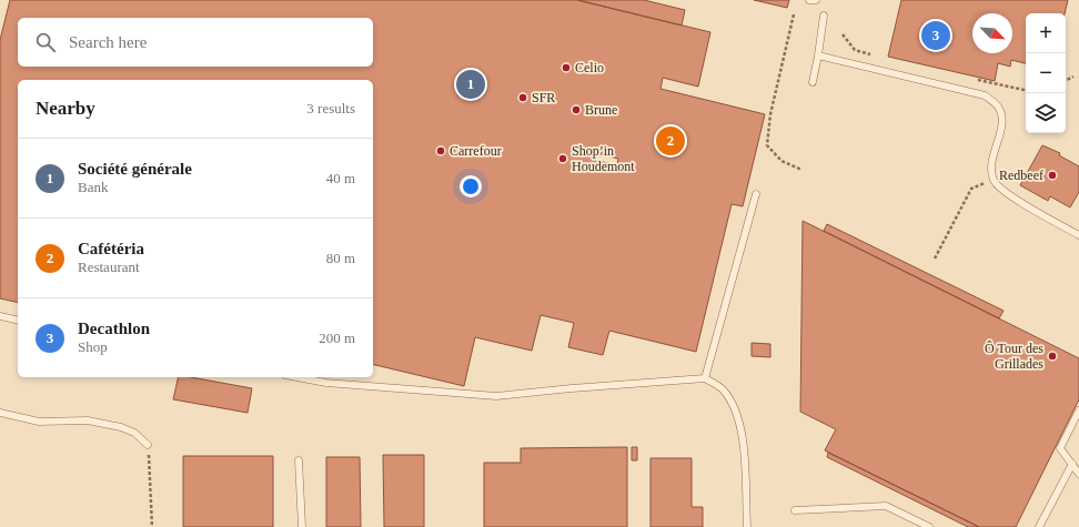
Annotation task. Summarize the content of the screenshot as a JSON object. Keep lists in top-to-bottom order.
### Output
{
  "places": [
    "Celio",
    "SFR",
    "Brune",
    "Carrefour",
    "Shop’in Houdemont",
    "Redbeef",
    "Ô Tour des Grillades"
  ],
  "north": "bottom right",
  "page": {
    "map_buttons": ["+", "−"],
    "search": "Search here",
    "pins": ["3", "1", "2"],
    "heading": ["Nearby", "3 results"],
    "list": [
      {
        "mark": "1",
        "name": "Société générale",
        "note": "Bank",
        "value": "40 m"
      },
      {
        "mark": "2",
        "name": "Cafétéria",
        "note": "Restaurant",
        "value": "80 m"
      },
      {
        "mark": "3",
        "name": "Decathlon",
        "note": "Shop",
        "value": "200 m"
      }
    ]
  }
}
